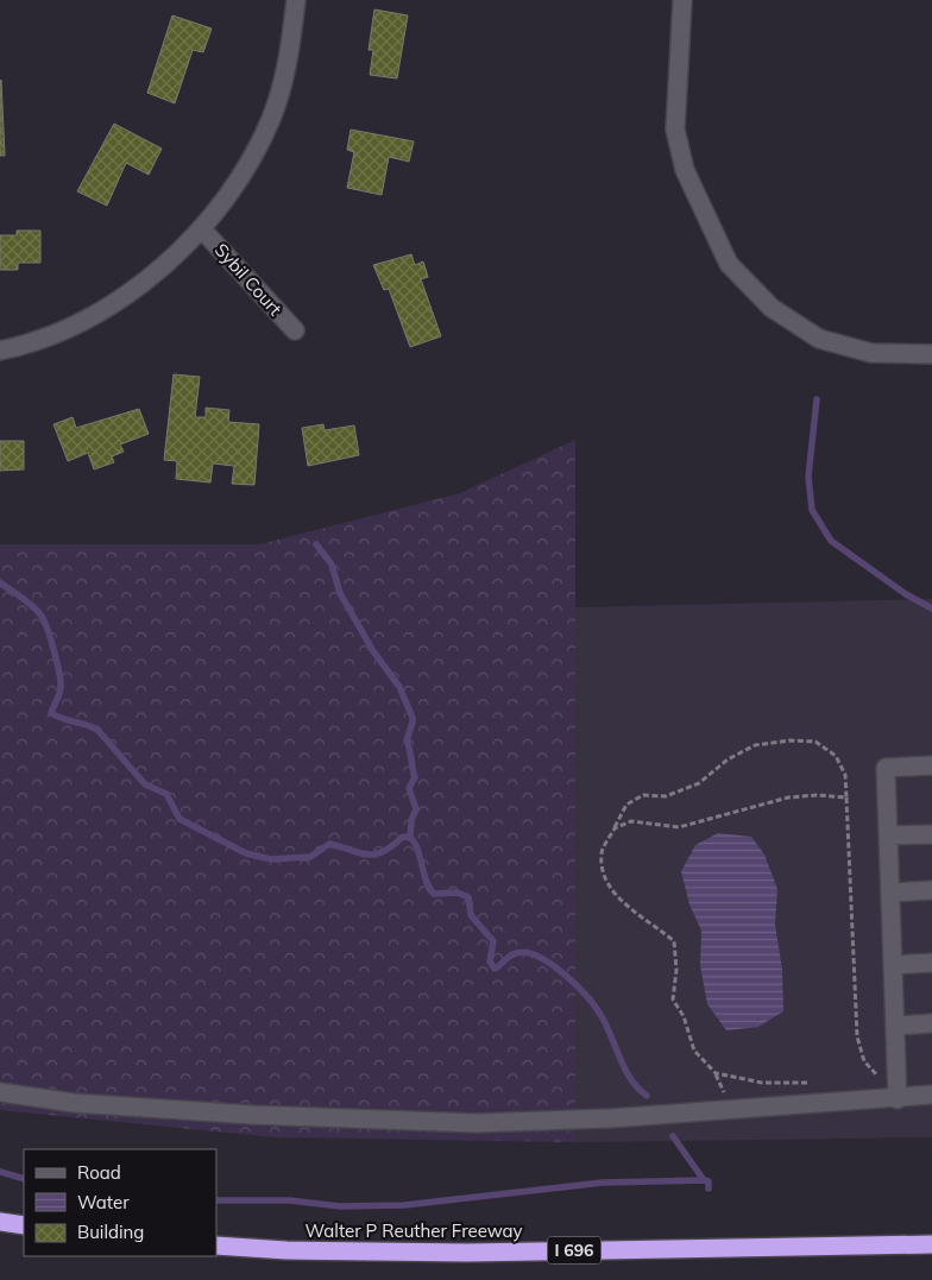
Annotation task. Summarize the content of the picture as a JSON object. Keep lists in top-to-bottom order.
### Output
{
  "streets": {
    "highway": ["Walter P Reuther Freeway", "I 696"],
    "street": ["Sybil Court"]
  },
  "legend": ["Road", "Water", "Building"]
}
